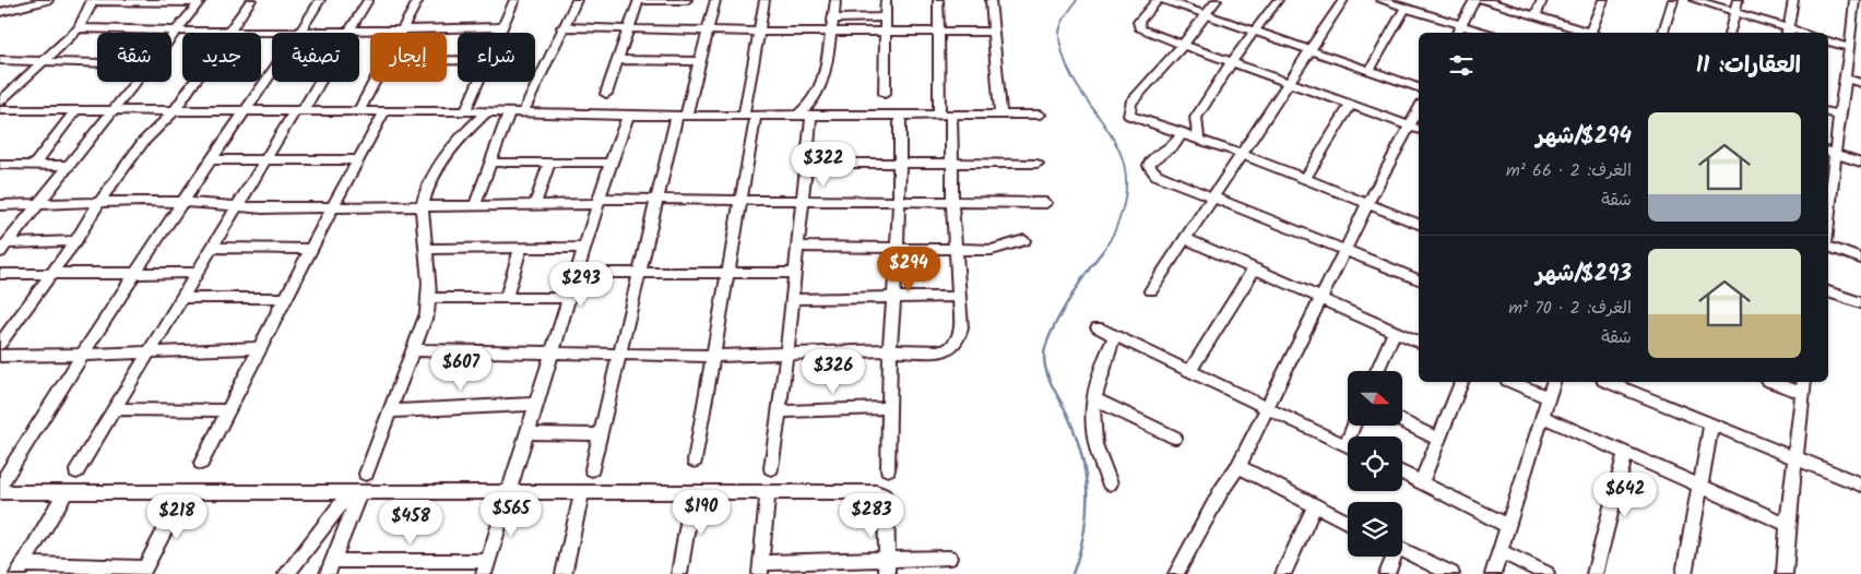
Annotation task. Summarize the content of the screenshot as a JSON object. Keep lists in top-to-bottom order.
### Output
{
  "north": "right",
  "page": {
    "chip": [
      "شراء",
      "إيجار",
      "تصفية",
      "جديد",
      "شقة"
    ],
    "heading": "العقارات: 11",
    "list": [
      {
        "name": "$294/شهر",
        "note": "الغرف: 2 · 66 m² · شقة"
      },
      {
        "name": "$293/شهر",
        "note": "الغرف: 2 · 70 m² · شقة"
      }
    ],
    "price": [
      "$322",
      "$294",
      "$293",
      "$607",
      "$326",
      "$642",
      "$190",
      "$565",
      "$283",
      "$218",
      "$458"
    ]
  }
}
